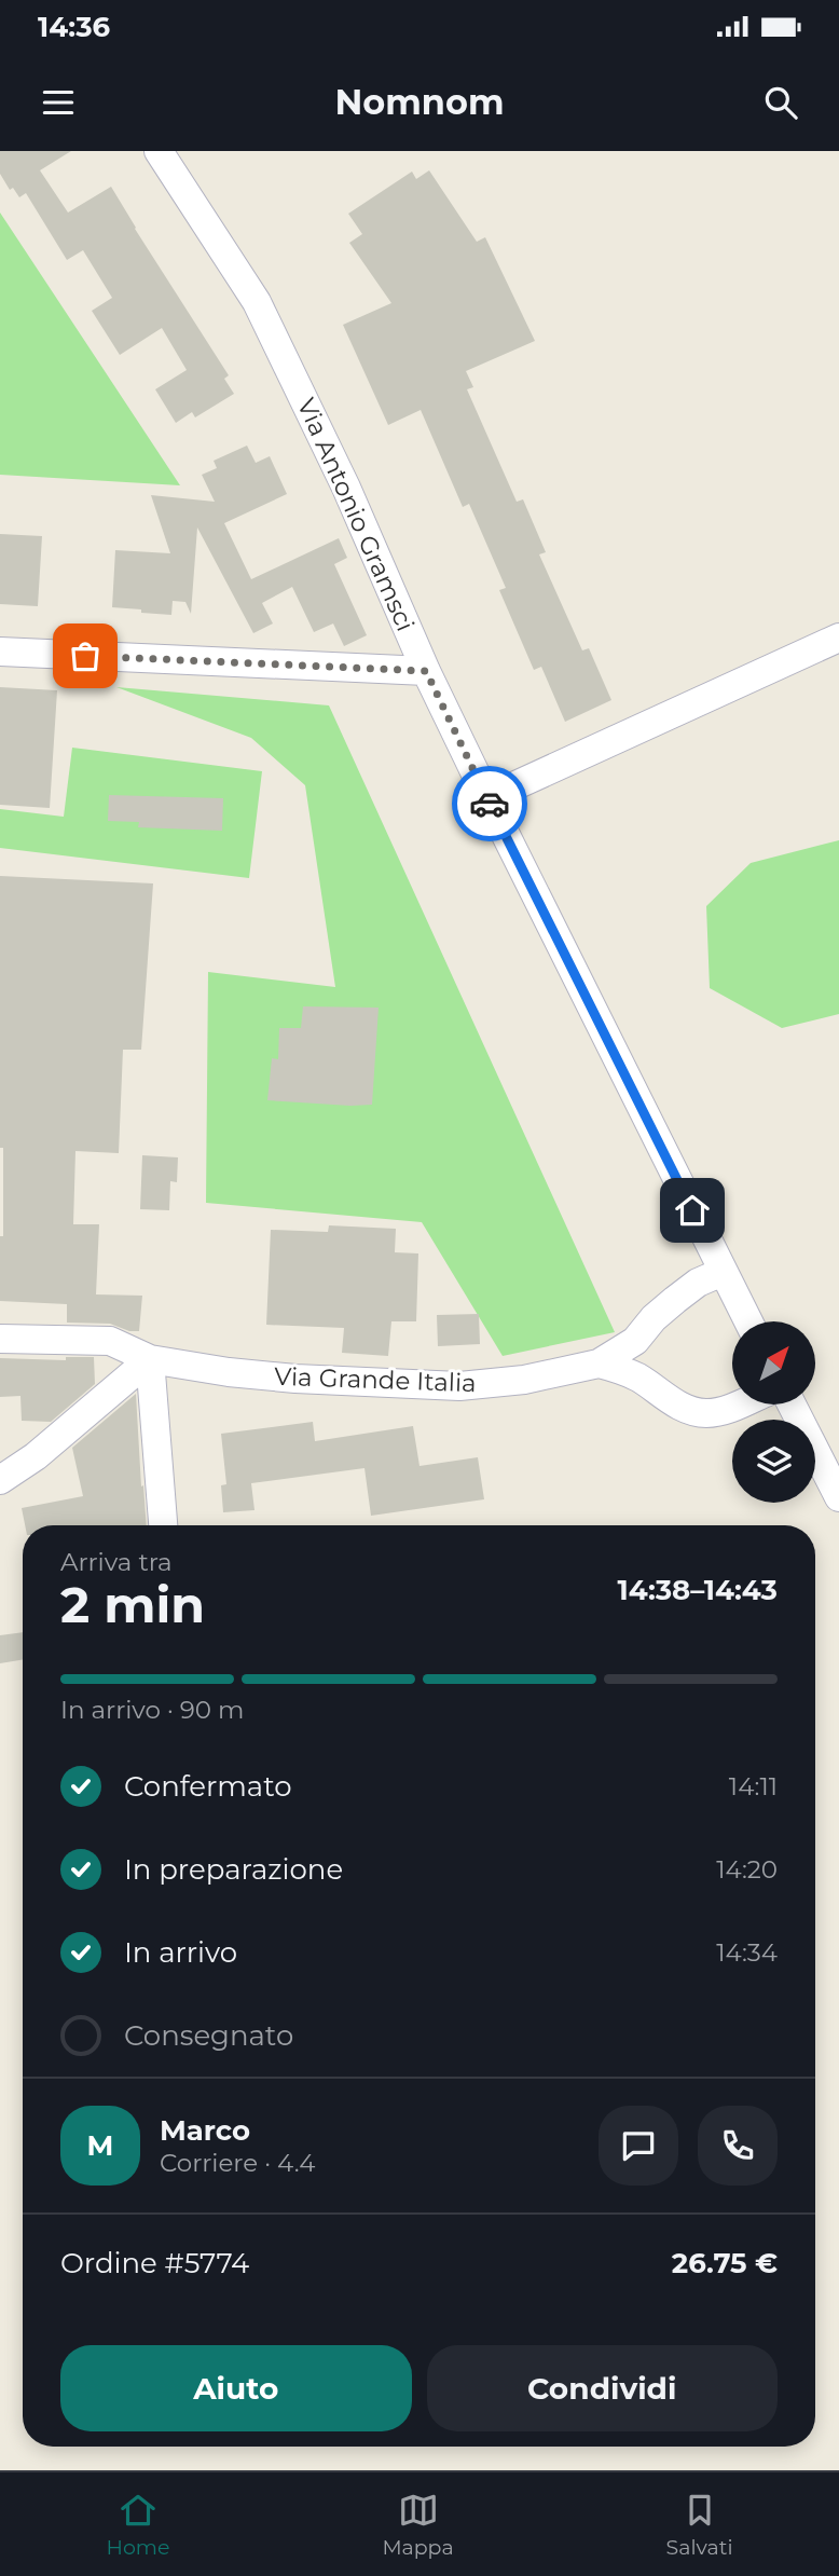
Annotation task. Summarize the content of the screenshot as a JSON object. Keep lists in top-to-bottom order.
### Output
{
  "streets": {
    "street": ["Via Antonio Gramsci", "Via Grande Italia"]
  },
  "crossings": [
    ["Via Antonio Gramsci", "Via Grande Italia"]
  ],
  "north": "top right",
  "page": {
    "status": "14:36",
    "header": "Nomnom",
    "heading": ["2 min", "Arriva tra", "14:38–14:43"],
    "panel": [
      "Marco",
      "Corriere · 4.4",
      "Ordine #5774",
      "26.75 €"
    ],
    "bar": "In arrivo · 90 m",
    "list": [
      ["Confermato", "14:11"],
      ["In preparazione", "14:20"],
      ["In arrivo", "14:34"],
      "Consegnato"
    ],
    "round": "M",
    "buttons": ["Aiuto", "Condividi"],
    "tabs": ["Home", "Mappa", "Salvati"]
  }
}
